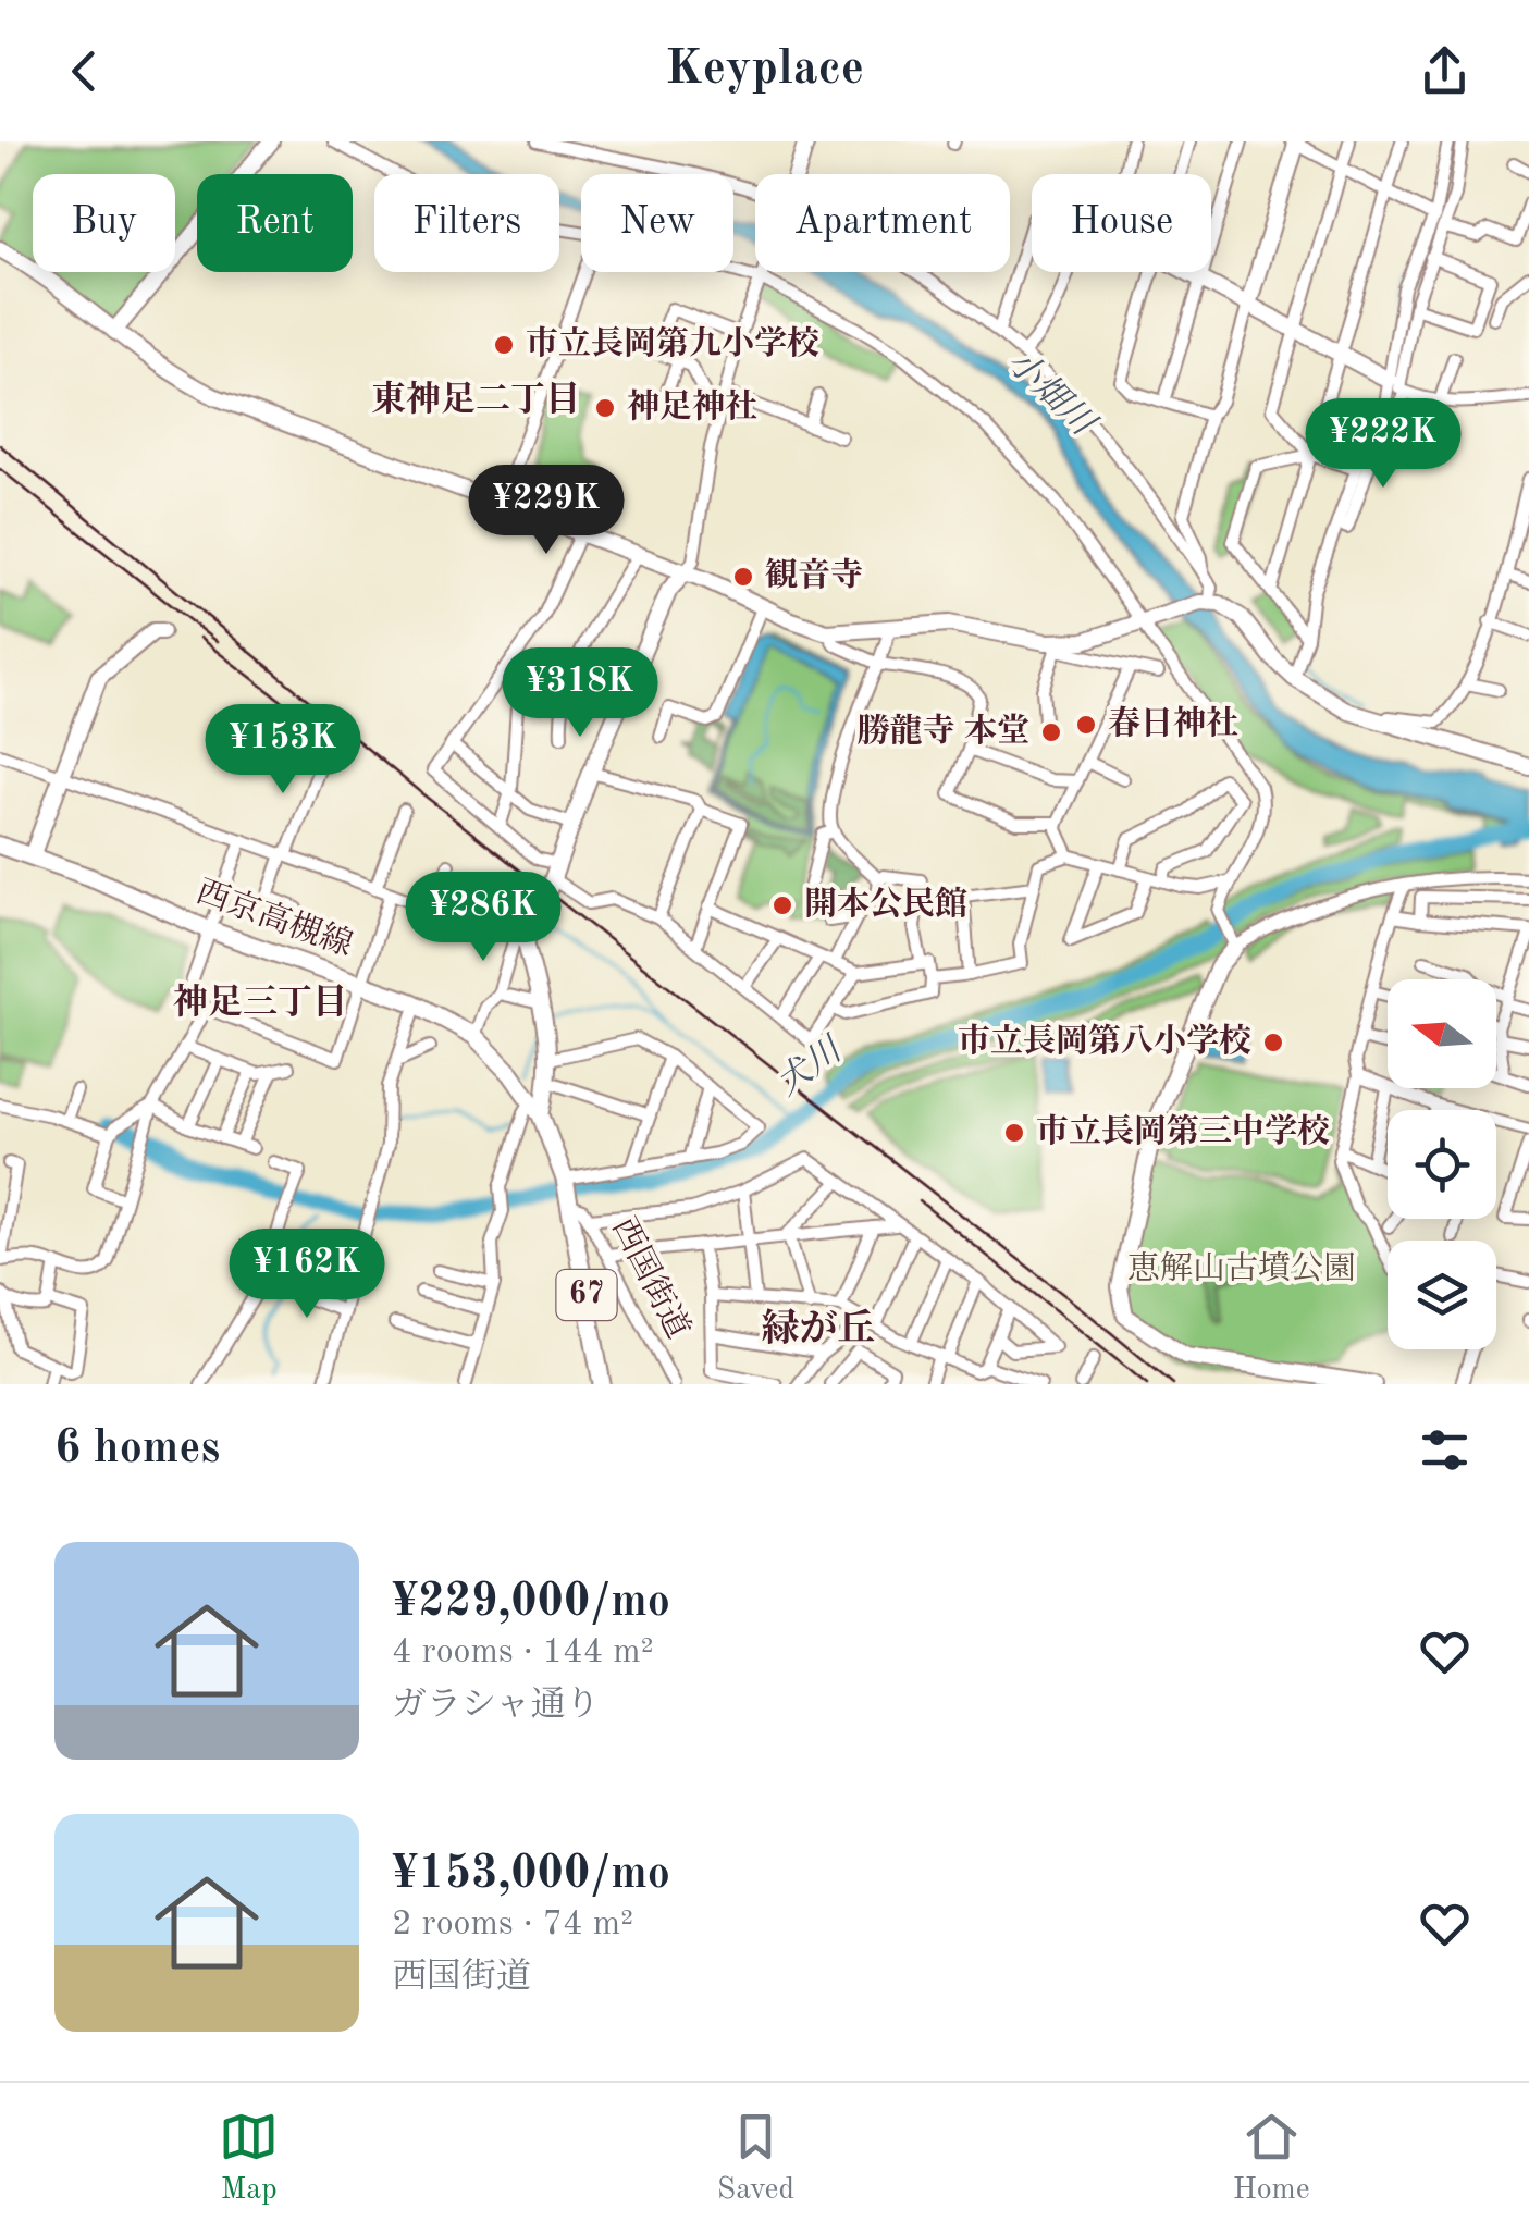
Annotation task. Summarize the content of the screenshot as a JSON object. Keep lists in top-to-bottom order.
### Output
{
  "streets": {
    "main road": ["西京高槻線", "67"],
    "street": ["西国街道"]
  },
  "crossings": [
    ["西京高槻線", "西国街道"]
  ],
  "districts": ["東神足二丁目", "神足三丁目", "緑が丘"],
  "water": ["小畑川", "犬川"],
  "parks": ["恵解山古墳公園"],
  "places": [
    "市立長岡第九小学校",
    "神足神社",
    "観音寺",
    "春日神社",
    "勝龍寺 本堂",
    "開本公民館",
    "市立長岡第八小学校",
    "市立長岡第三中学校"
  ],
  "north": "left",
  "page": {
    "header": "Keyplace",
    "chip": [
      "Buy",
      "Rent",
      "Filters",
      "New",
      "Apartment",
      "House"
    ],
    "price": [
      "¥222K",
      "¥229K",
      "¥318K",
      "¥153K",
      "¥286K",
      "¥162K"
    ],
    "heading": "6 homes",
    "list": [
      {
        "name": "¥229,000/mo",
        "note": "4 rooms · 144 m² · ガラシャ通り"
      },
      {
        "name": "¥153,000/mo",
        "note": "2 rooms · 74 m² · 西国街道"
      }
    ],
    "tabs": ["Map", "Saved", "Home"]
  }
}
